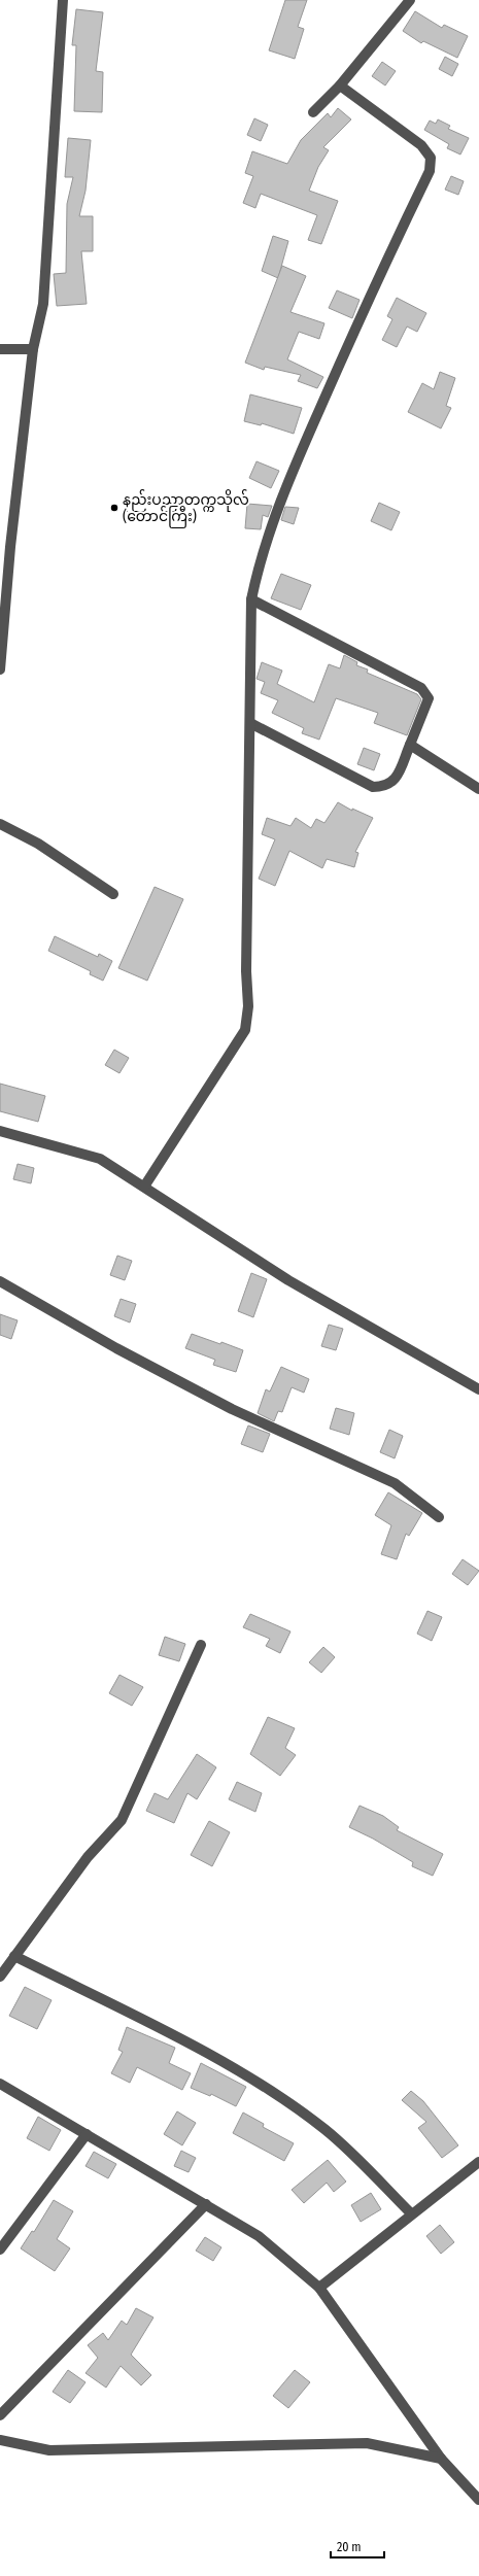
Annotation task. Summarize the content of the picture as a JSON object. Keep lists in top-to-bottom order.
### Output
{
  "places": ["နည်းပညာတက္ကသိုလ် (တောင်ကြီး)"],
  "scale_bar": "20 m"
}
